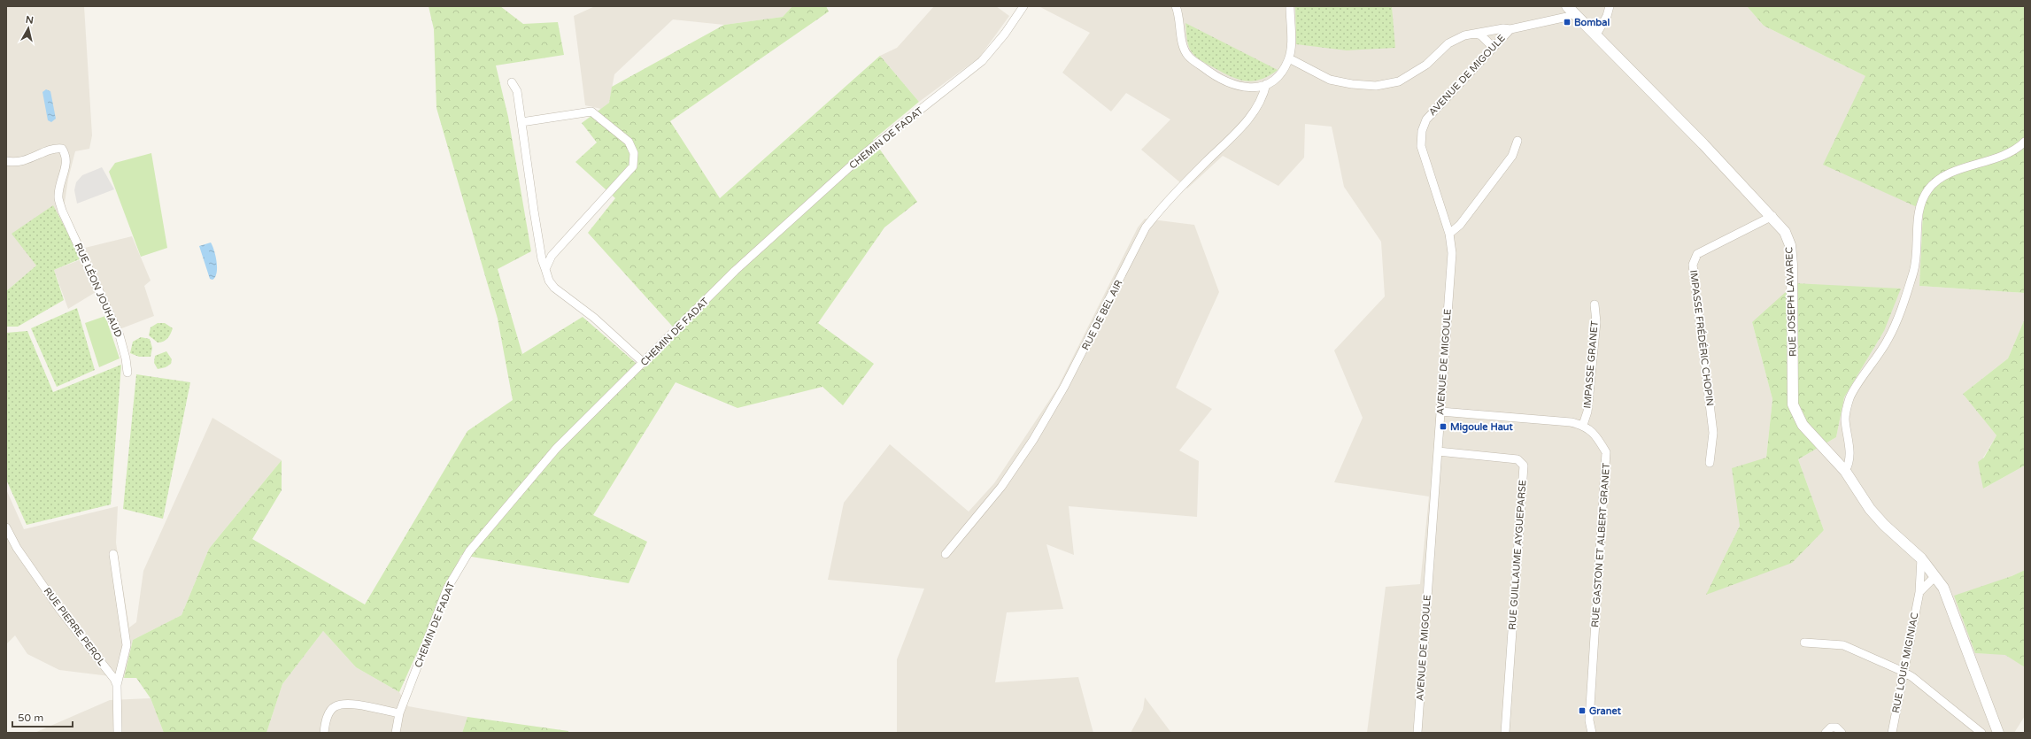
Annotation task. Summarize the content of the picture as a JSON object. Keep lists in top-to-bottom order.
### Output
{
  "streets": {
    "street": [
      "AVENUE DE MIGOULE",
      "CHEMIN DE FADAT",
      "RUE LÉON JOUHAUD",
      "RUE JOSEPH LAVAREC",
      "RUE DE BEL AIR",
      "IMPASSE FRÉDÉRIC CHOPIN",
      "IMPASSE GRANET",
      "RUE GASTON ET ALBERT GRANET",
      "RUE GUILLAUME AYGUEPARSE",
      "RUE PIERRE PEROL",
      "RUE LOUIS MIGINIAC"
    ]
  },
  "crossings": [
    ["AVENUE DE MIGOULE", "RUE GASTON ET ALBERT GRANET"],
    ["AVENUE DE MIGOULE", "RUE GUILLAUME AYGUEPARSE"],
    ["RUE JOSEPH LAVAREC", "IMPASSE FRÉDÉRIC CHOPIN"],
    ["RUE JOSEPH LAVAREC", "RUE LOUIS MIGINIAC"],
    ["IMPASSE GRANET", "RUE GASTON ET ALBERT GRANET"]
  ],
  "places": {
    "transit": ["Bombal", "Migoule Haut", "Granet"]
  },
  "scale_bar": "50 m",
  "north": "top"
}
